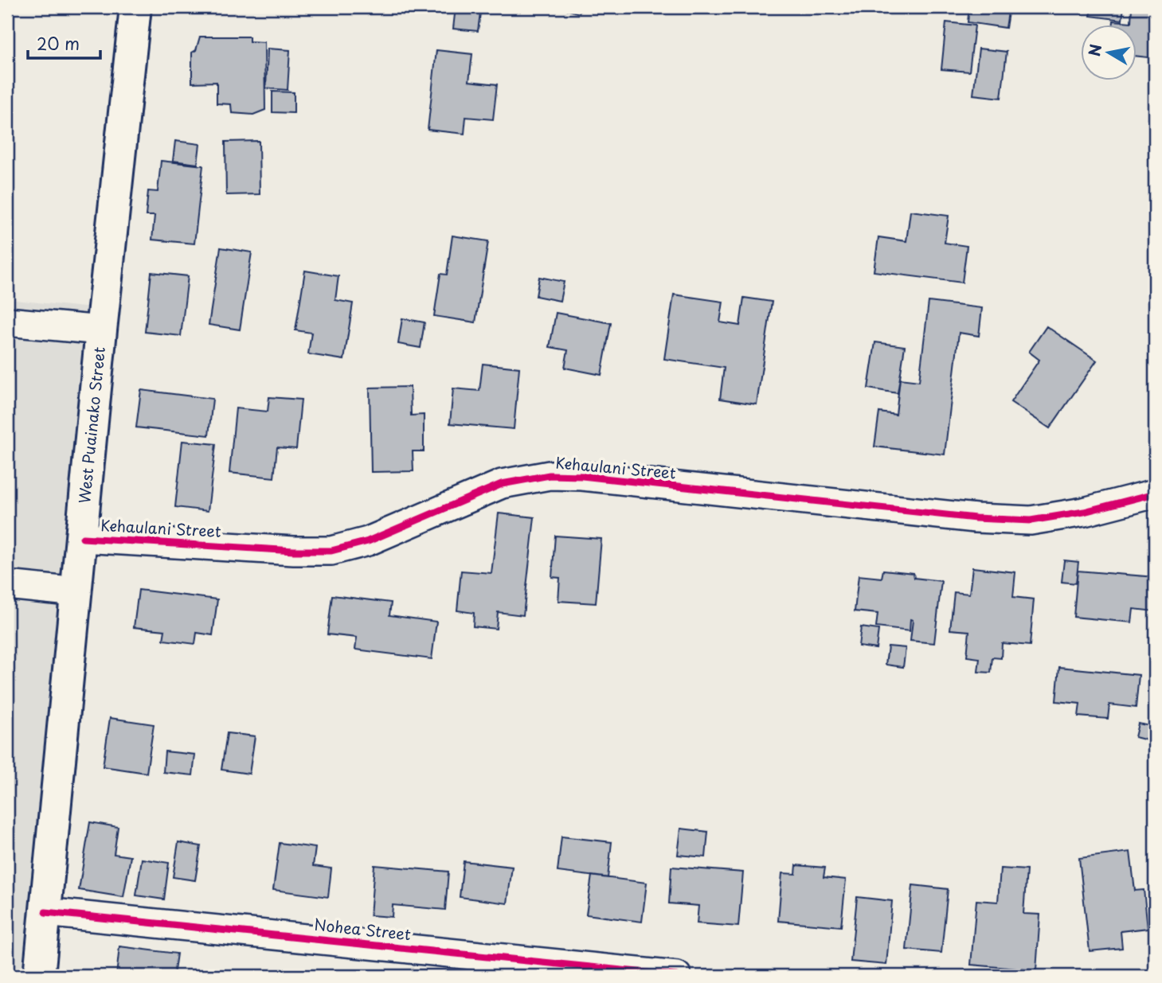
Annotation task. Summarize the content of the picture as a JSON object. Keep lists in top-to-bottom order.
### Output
{
  "streets": {
    "highway": ["West Puainako Street"],
    "street": ["Kehaulani Street", "Nohea Street"]
  },
  "crossings": [
    ["West Puainako Street", "Kehaulani Street"],
    ["West Puainako Street", "Nohea Street"]
  ],
  "scale_bar": "20 m",
  "north": "left"
}
